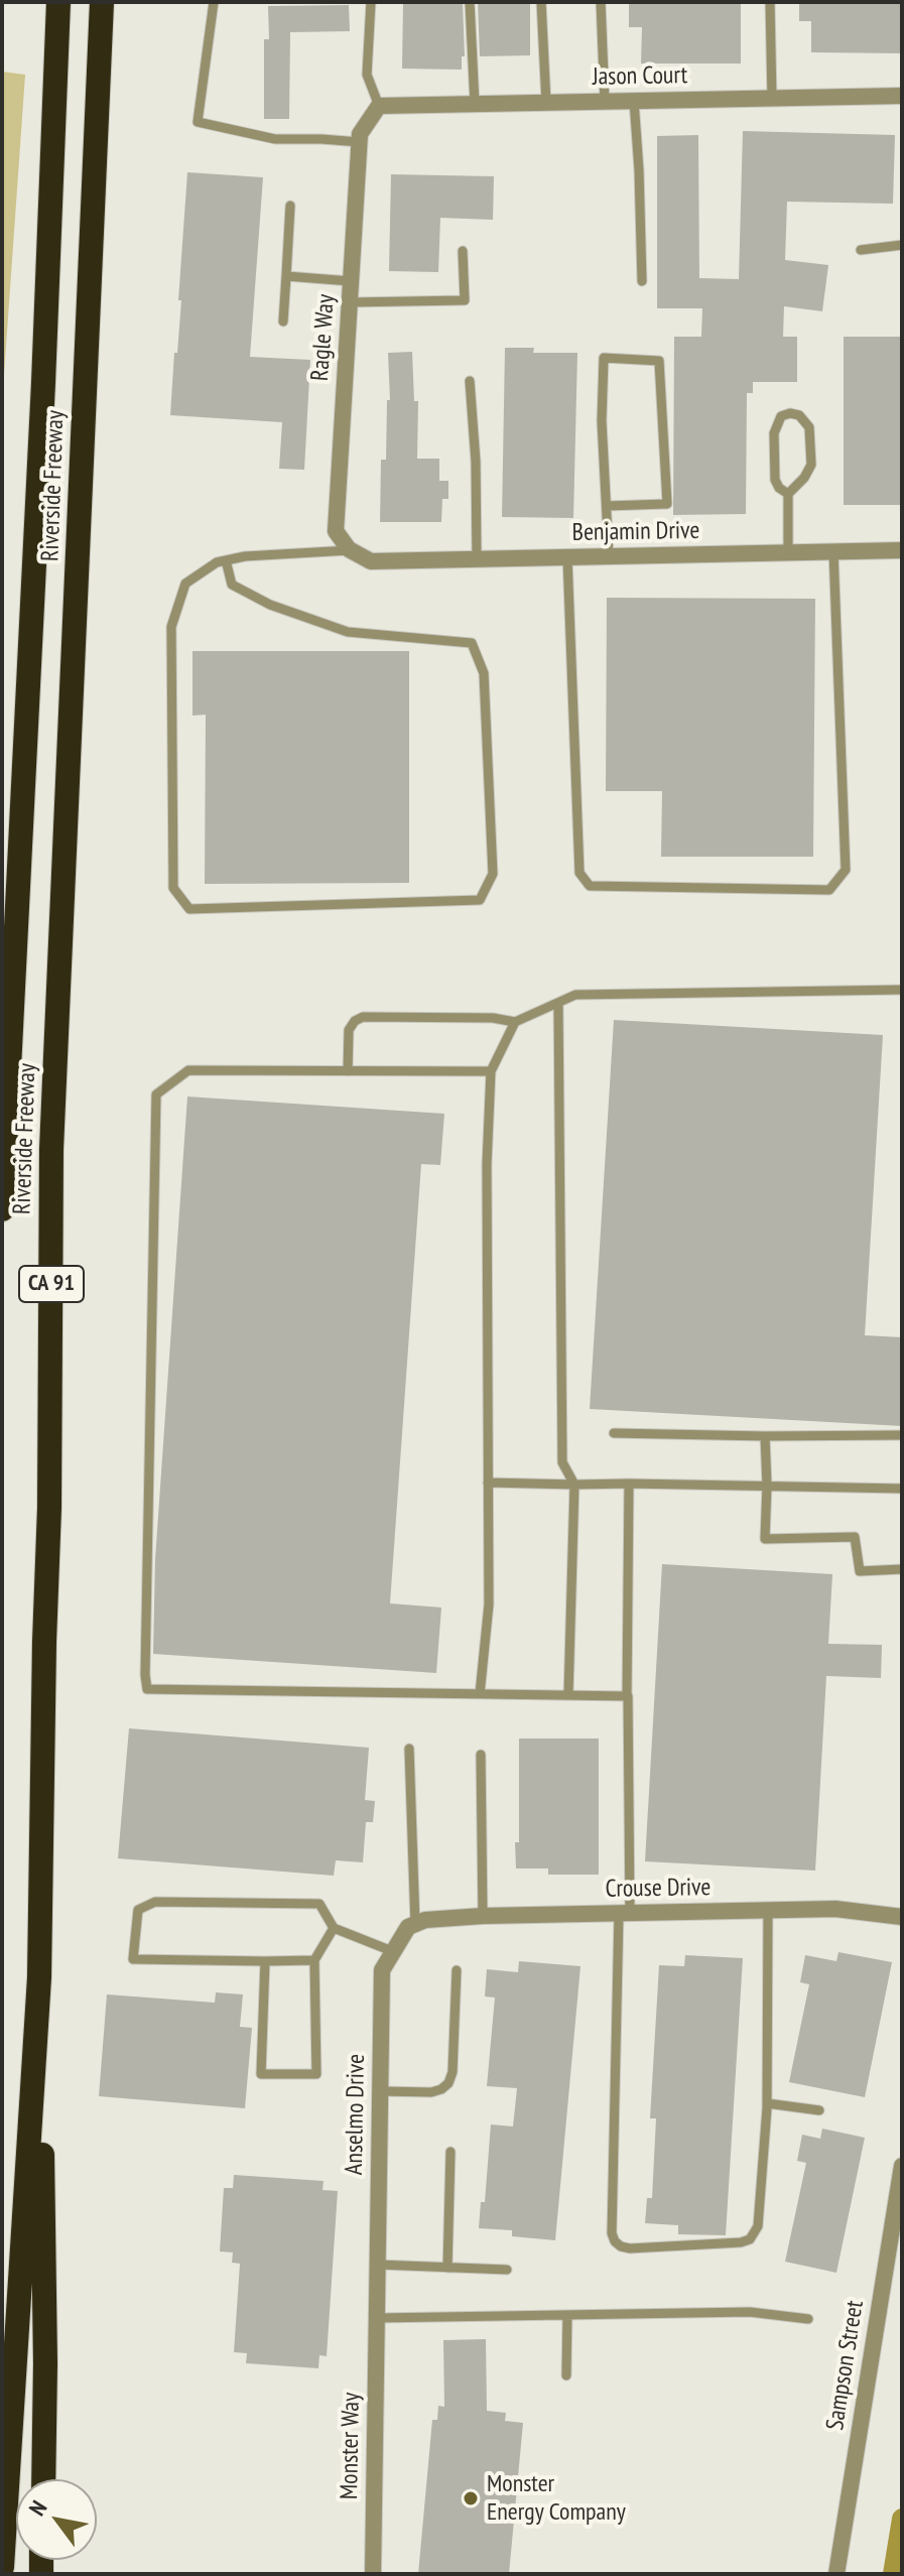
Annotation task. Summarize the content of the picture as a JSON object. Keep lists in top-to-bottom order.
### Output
{
  "streets": {
    "highway": ["Riverside Freeway", "CA 91"],
    "street": [
      "Jason Court",
      "Ragle Way",
      "Benjamin Drive",
      "Crouse Drive",
      "Anselmo Drive",
      "Sampson Street",
      "Monster Way"
    ]
  },
  "crossings": [
    ["Jason Court", "Ragle Way"],
    ["Ragle Way", "Benjamin Drive"],
    ["Crouse Drive", "Anselmo Drive"],
    ["Anselmo Drive", "Monster Way"]
  ],
  "places": ["Monster Energy Company"],
  "north": "top left"
}
